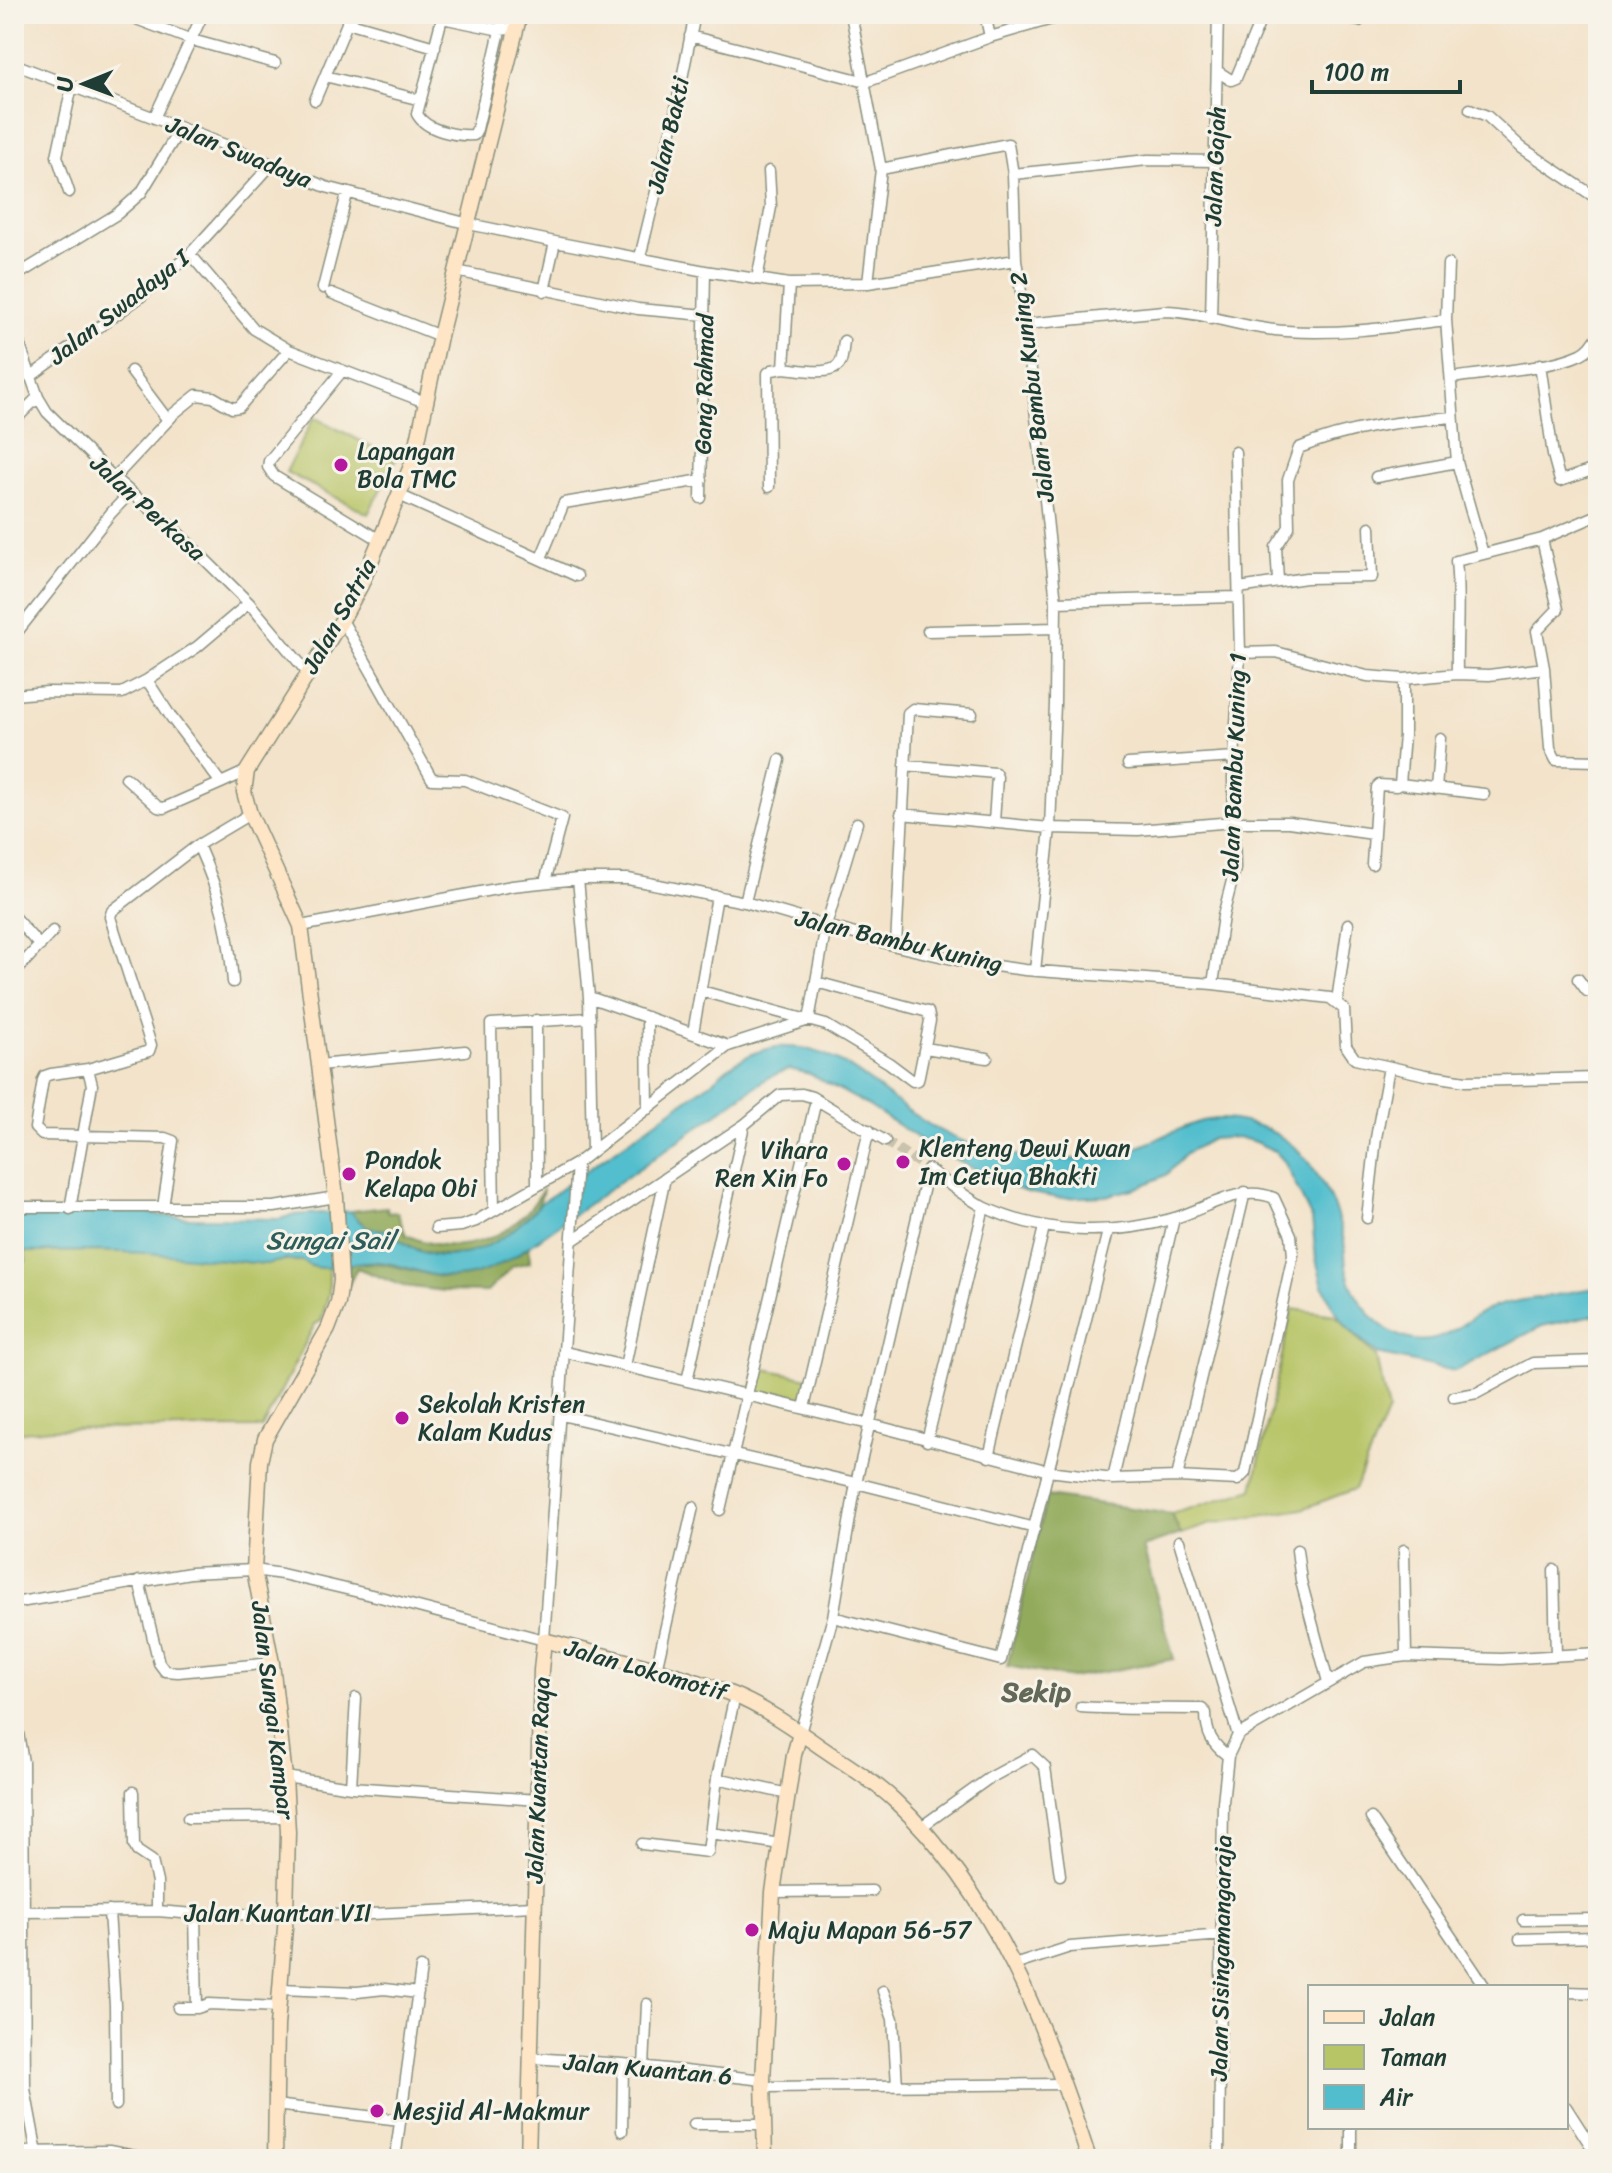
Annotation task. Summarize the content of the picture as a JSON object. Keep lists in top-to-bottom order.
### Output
{
  "streets": {
    "street": [
      "Jalan Bakti",
      "Jalan Swadaya",
      "Jalan Gajah",
      "Jalan Swadaya I",
      "Gang Rahmad",
      "Jalan Bambu Kuning 2",
      "Jalan Perkasa",
      "Jalan Satria",
      "Jalan Bambu Kuning 1",
      "Jalan Bambu Kuning",
      "Jalan Lokomotif",
      "Jalan Sungai Kampar",
      "Jalan Kuantan Raya",
      "Jalan Kuantan VII",
      "Jalan Sisingamangaraja",
      "Jalan Kuantan 6"
    ]
  },
  "crossings": [
    ["Jalan Bakti", "Jalan Bambu Kuning 2"],
    ["Jalan Swadaya", "Jalan Swadaya I"],
    ["Jalan Swadaya", "Jalan Bambu Kuning 2"],
    ["Jalan Swadaya", "Jalan Satria"],
    ["Jalan Swadaya I", "Jalan Perkasa"],
    ["Gang Rahmad", "Jalan Bambu Kuning 2"],
    ["Jalan Bambu Kuning 2", "Jalan Satria"],
    ["Jalan Bambu Kuning 2", "Jalan Bambu Kuning"],
    ["Jalan Perkasa", "Jalan Satria"],
    ["Jalan Bambu Kuning 1", "Jalan Bambu Kuning"],
    ["Jalan Lokomotif", "Jalan Sungai Kampar"],
    ["Jalan Lokomotif", "Jalan Kuantan Raya"],
    ["Jalan Lokomotif", "Jalan Kuantan 6"],
    ["Jalan Sungai Kampar", "Jalan Kuantan VII"],
    ["Jalan Kuantan Raya", "Jalan Kuantan VII"],
    ["Jalan Kuantan Raya", "Jalan Kuantan 6"]
  ],
  "districts": ["Sekip"],
  "water": ["Sungai Sail"],
  "places": [
    "Lapangan Bola TMC",
    "Klenteng Dewi Kwan Im Cetiya Bhakti",
    "Vihara Ren Xin Fo",
    "Pondok Kelapa Obi",
    "Sekolah Kristen Kalam Kudus",
    "Maju Mapan 56-57",
    "Mesjid Al-Makmur"
  ],
  "legend": ["Jalan", "Taman", "Air"],
  "scale_bar": "100 m",
  "north": "left"
}
